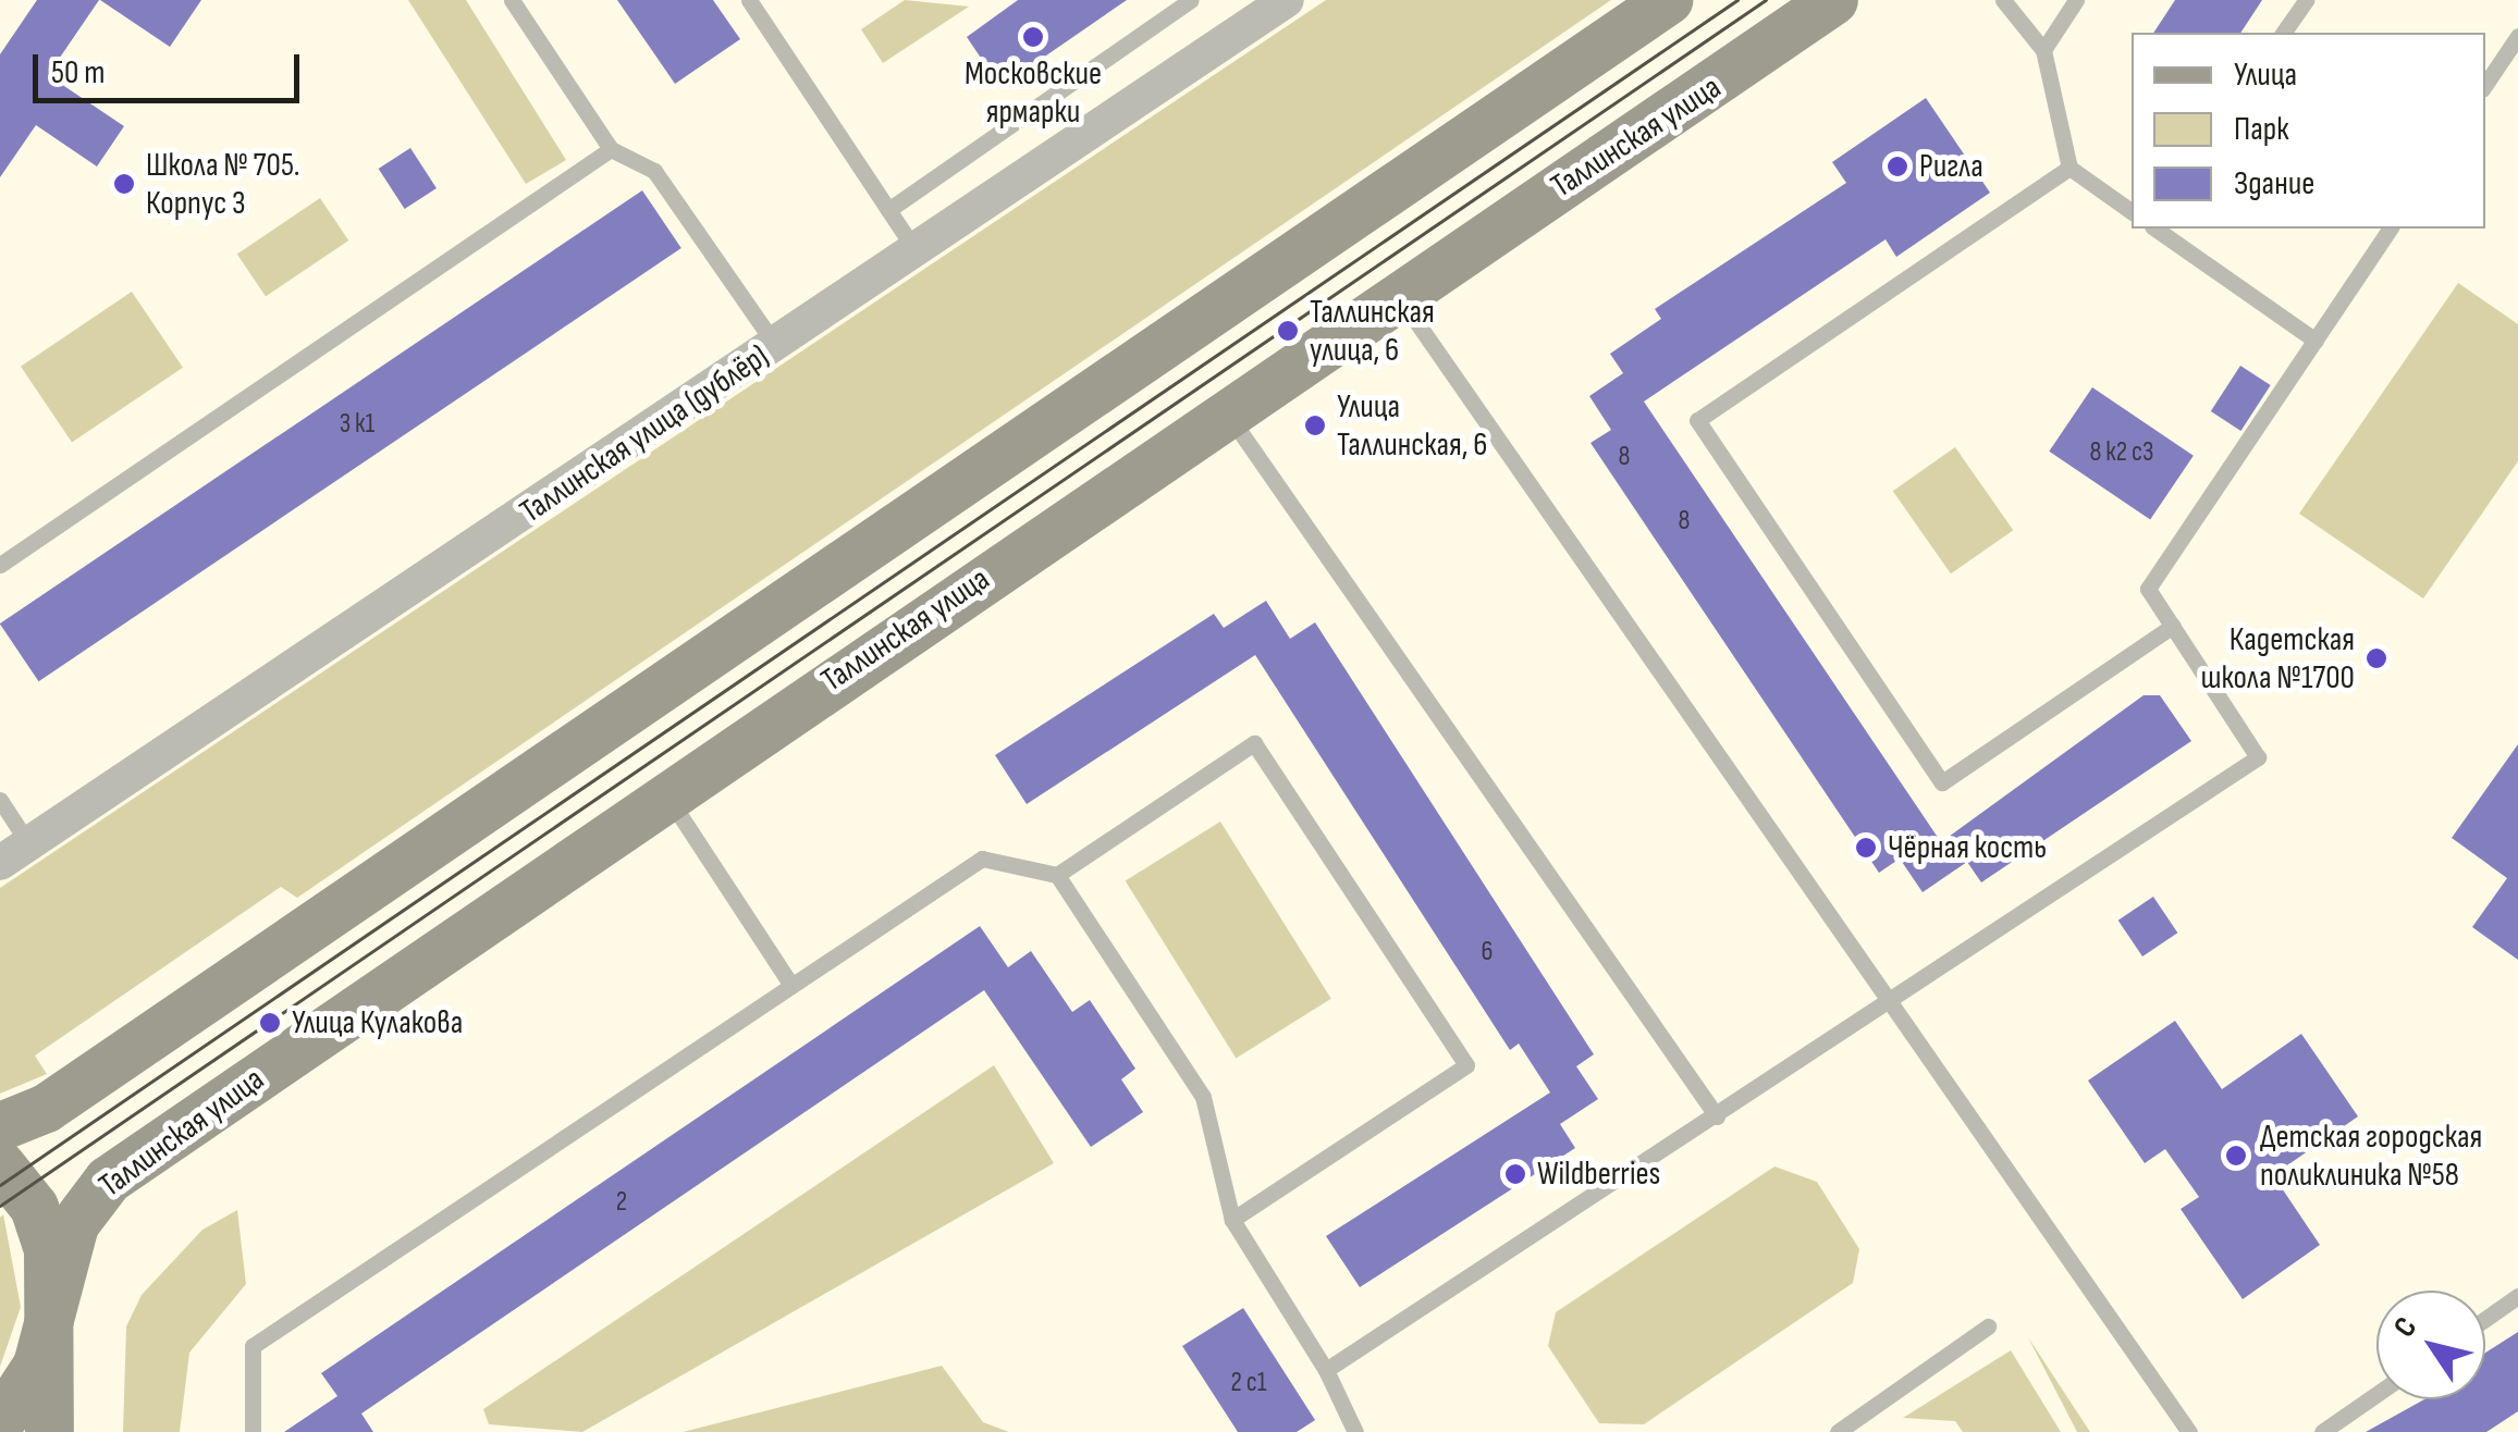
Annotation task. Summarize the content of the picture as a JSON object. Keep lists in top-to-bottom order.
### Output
{
  "streets": {
    "main road": ["Таллинская улица"],
    "street": ["Таллинская улица (дублёр)"]
  },
  "places": [
    "Московские ярмарки",
    "Ригла",
    "Школа № 705. Корпус 3",
    "Таллинская улица, 6",
    "Улица Таллинская, 6",
    "Кадетская школа №1700",
    "Чёрная кость",
    "Улица Кулакова",
    "Детская городская поликлиника №58",
    "Wildberries"
  ],
  "house_numbers": [
    "3 к1",
    "8 к2 с3",
    "8",
    "8",
    "6",
    "2",
    "2 с1"
  ],
  "legend": ["Улица", "Парк", "Здание"],
  "scale_bar": "50 m",
  "north": "top left"
}
